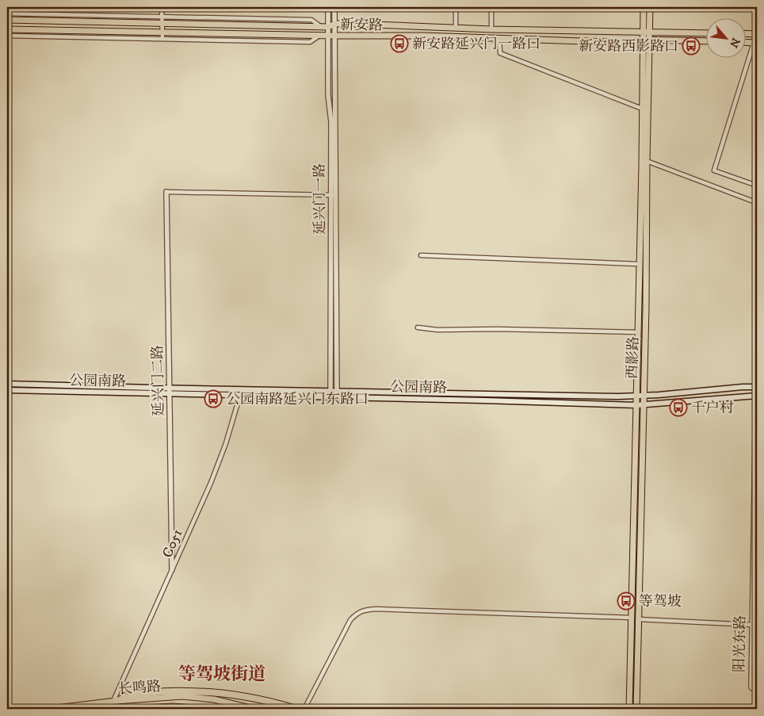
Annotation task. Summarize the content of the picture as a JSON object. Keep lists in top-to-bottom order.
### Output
{
  "streets": {
    "main road": [
      "新安路",
      "西影路",
      "公园南路",
      "长鸣路"
    ],
    "street": [
      "延兴门一路",
      "延兴门二路",
      "C051",
      "阳光东路"
    ]
  },
  "crossings": [
    ["新安路", "延兴门一路"],
    ["新安路", "西影路"],
    ["延兴门一路", "公园南路"],
    ["西影路", "公园南路"],
    ["公园南路", "延兴门二路"],
    ["公园南路", "C051"],
    ["公园南路", "阳光东路"],
    ["延兴门二路", "C051"],
    ["C051", "长鸣路"]
  ],
  "districts": ["等驾坡街道"],
  "places": {
    "bus stop": [
      "新安路延兴门一路口",
      "新安路西影路口",
      "公园南路延兴门东路口",
      "千户村",
      "等驾坡"
    ]
  },
  "north": "bottom right"
}
